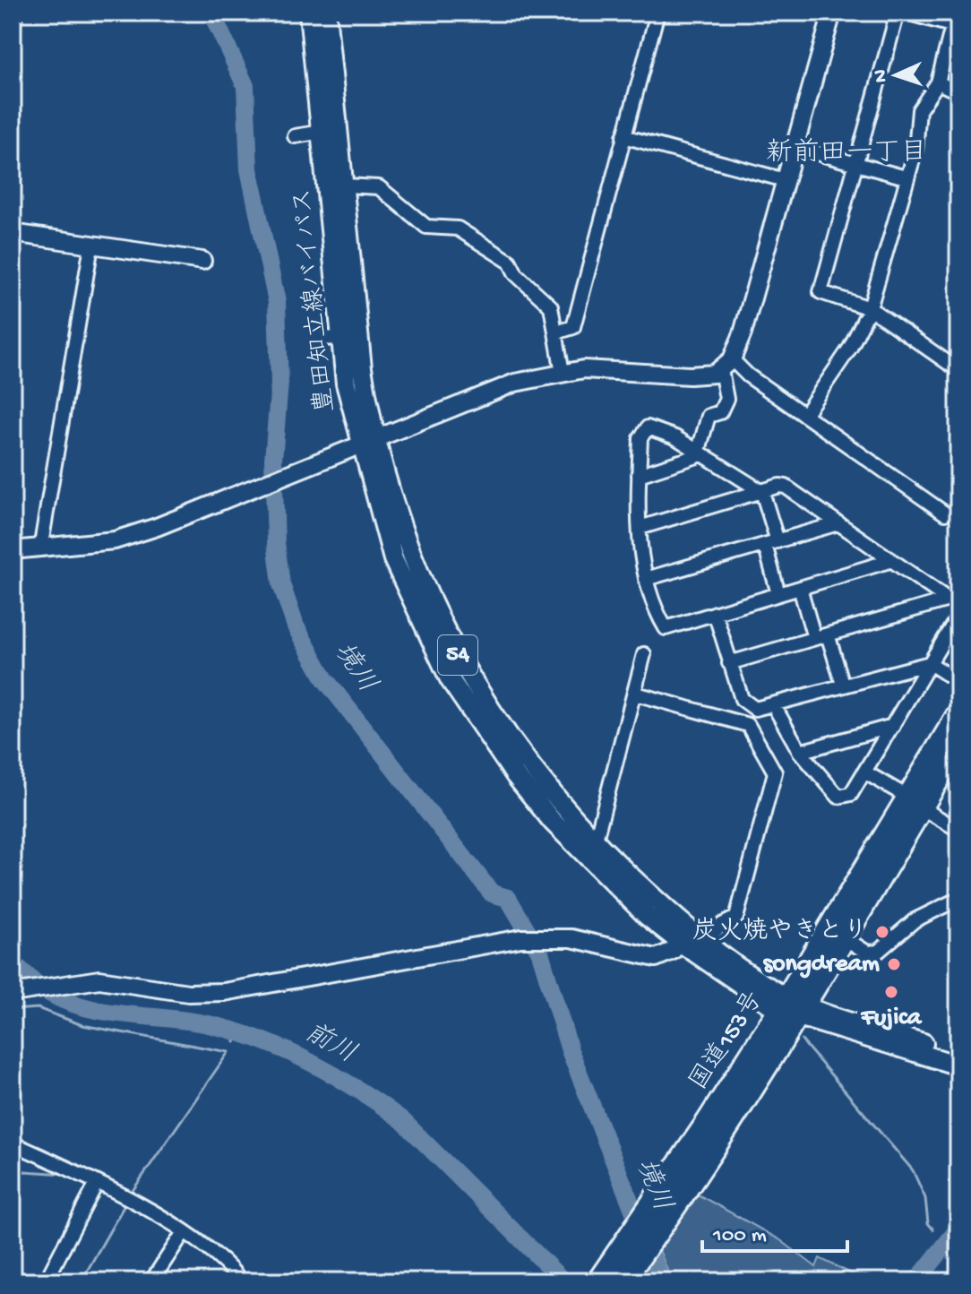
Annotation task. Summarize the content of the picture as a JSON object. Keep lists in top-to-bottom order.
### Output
{
  "streets": {
    "highway": ["国道153号"],
    "main road": ["豊田知立線バイパス", "54"]
  },
  "crossings": [
    ["豊田知立線バイパス", "国道153号"]
  ],
  "districts": ["新前田一丁目"],
  "water": ["境川", "前川"],
  "places": ["炭火焼やきとり", "songdream", "Fujica"],
  "scale_bar": "100 m",
  "north": "left"
}
